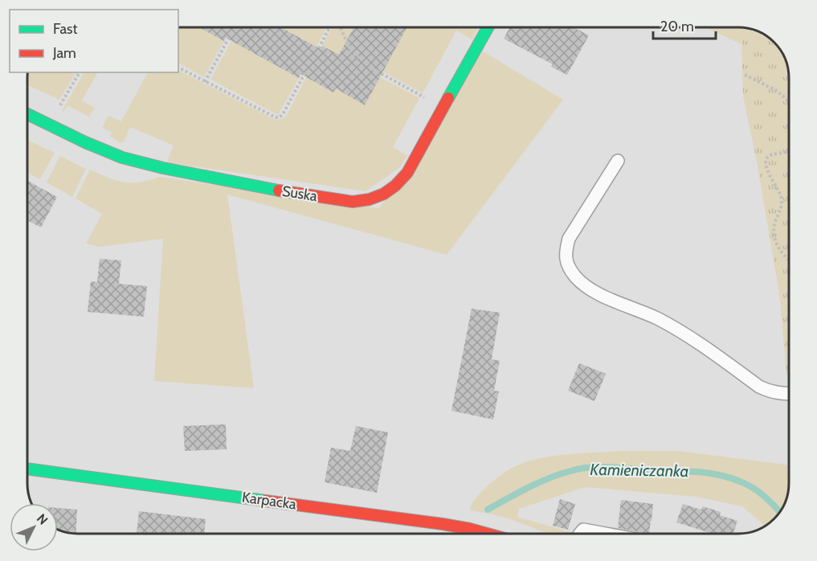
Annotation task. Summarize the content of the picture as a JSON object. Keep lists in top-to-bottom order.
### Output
{
  "streets": {
    "street": ["Suska", "Karpacka"]
  },
  "water": ["Kamieniczanka"],
  "legend": ["Fast", "Jam"],
  "scale_bar": "20 m",
  "north": "top right"
}
